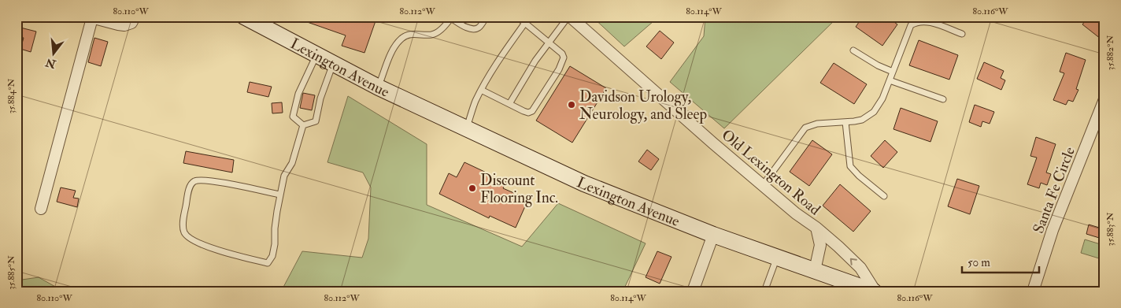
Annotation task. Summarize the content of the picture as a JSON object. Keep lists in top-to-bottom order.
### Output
{
  "streets": {
    "main road": ["Lexington Avenue"],
    "street": ["Old Lexington Road", "Santa Fe Circle"]
  },
  "crossings": [
    ["Lexington Avenue", "Old Lexington Road"]
  ],
  "places": ["Davidson Urology, Neurology, and Sleep", "Discount Flooring Inc."],
  "scale_bar": "50 m",
  "north": "bottom",
  "coordinates": [
    "80.110°W",
    "80.112°W",
    "80.114°W",
    "80.116°W",
    "35.882°N",
    "35.884°N",
    "35.883°N",
    "35.885°N"
  ]
}
